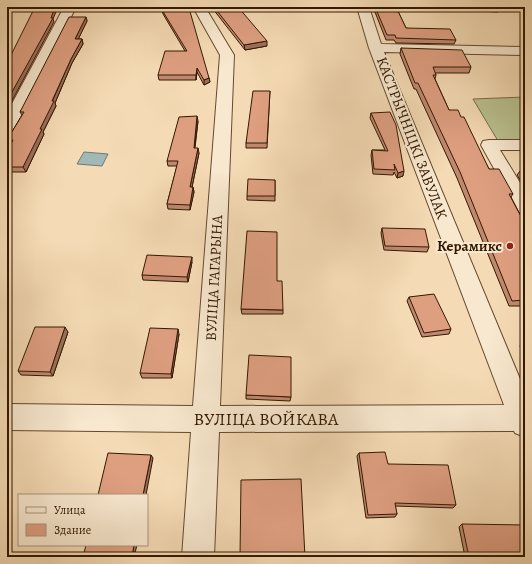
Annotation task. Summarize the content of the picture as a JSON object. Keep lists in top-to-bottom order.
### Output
{
  "streets": {
    "street": ["КАСТРЫЧНІЦКІ ЗАВУЛАК", "ВУЛІЦА ГАГАРЫНА", "ВУЛІЦА ВОЙКАВА"]
  },
  "crossings": [
    ["КАСТРЫЧНІЦКІ ЗАВУЛАК", "ВУЛІЦА ВОЙКАВА"],
    ["ВУЛІЦА ГАГАРЫНА", "ВУЛІЦА ВОЙКАВА"]
  ],
  "places": ["Керамикс"],
  "legend": ["Улица", "Здание"]
}
